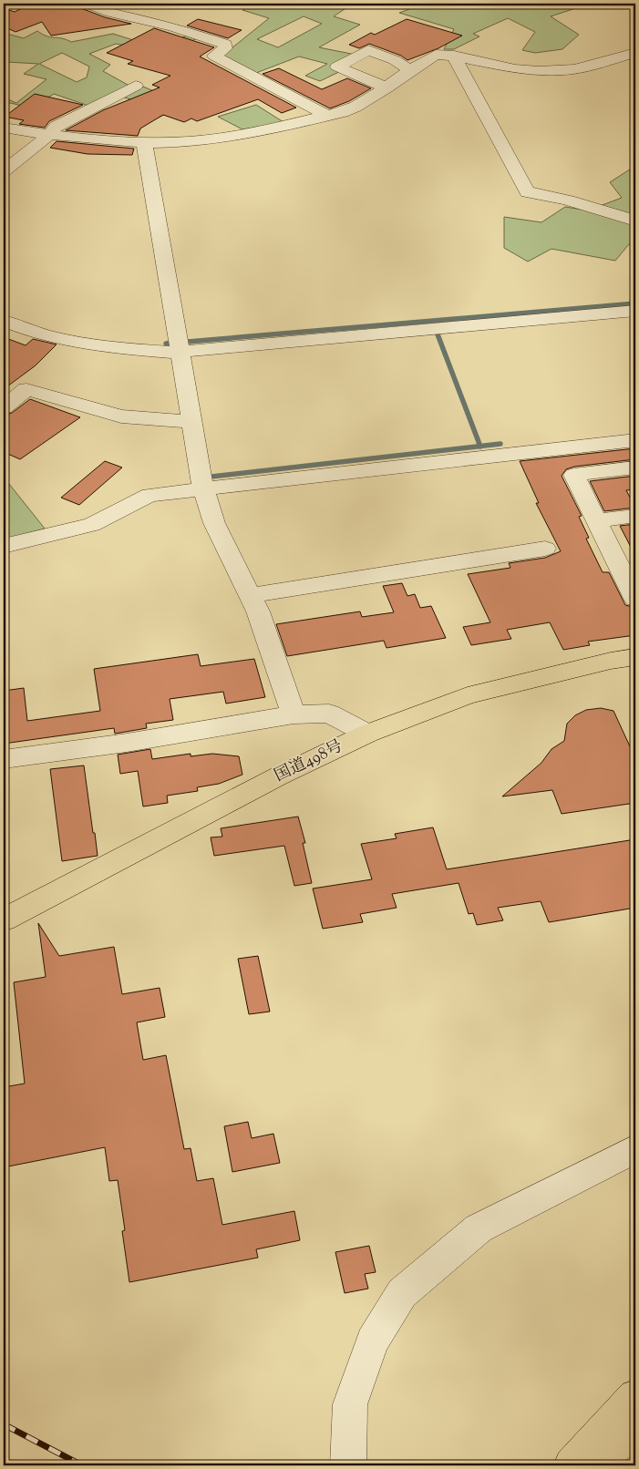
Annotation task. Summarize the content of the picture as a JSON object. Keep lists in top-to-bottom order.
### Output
{
  "streets": {
    "highway": ["国道498号"]
  }
}
